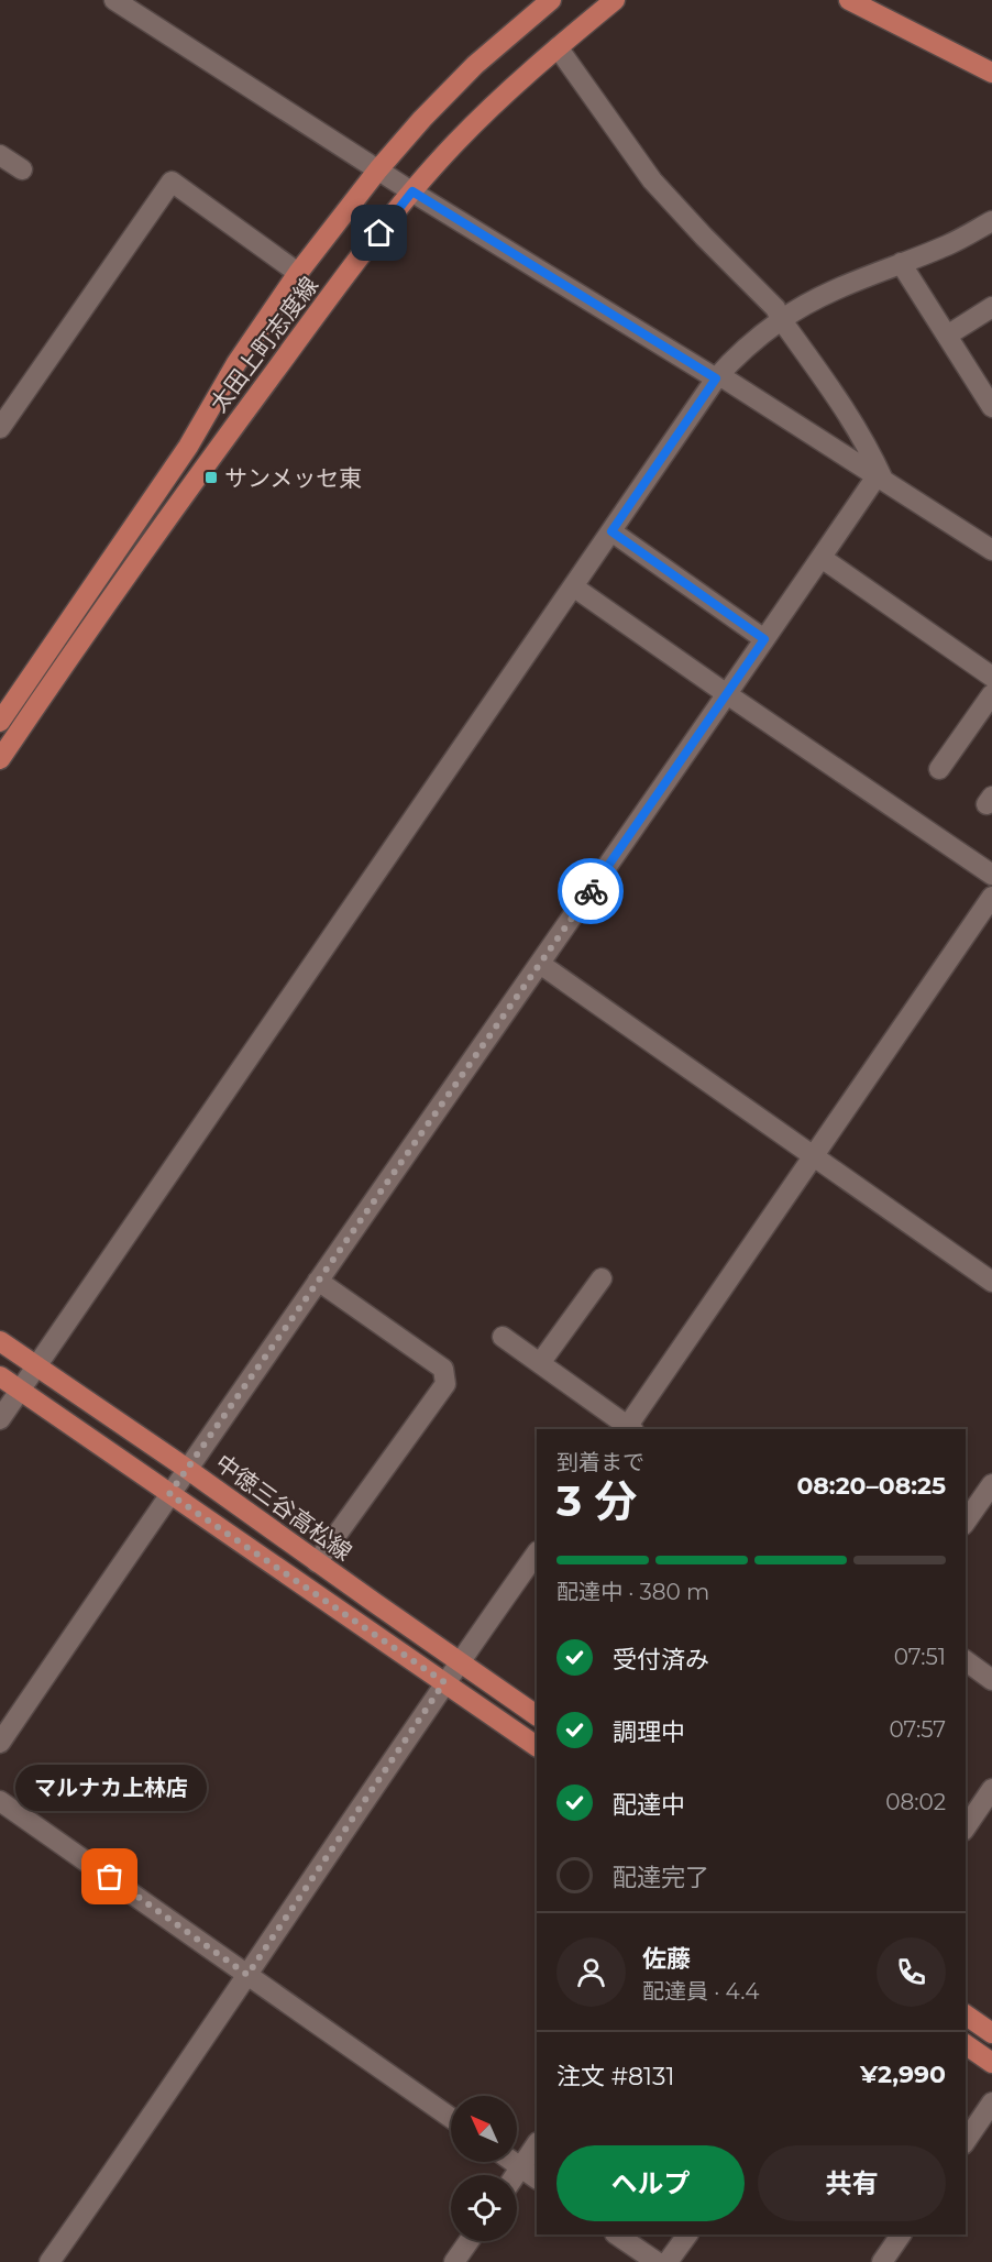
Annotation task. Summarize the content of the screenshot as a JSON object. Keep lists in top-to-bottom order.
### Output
{
  "streets": {
    "main road": ["太田上町志度線", "中徳三谷高松線"]
  },
  "places": {
    "transit": ["サンメッセ東"],
    "other": ["マルナカ上林店"]
  },
  "north": "top left",
  "page": {
    "heading": ["3 分", "到着まで", "08:20–08:25"],
    "panel": [
      "佐藤",
      "配達員 · 4.4",
      "注文 #8131",
      "¥2,990"
    ],
    "bar": "配達中 · 380 m",
    "list": [
      ["受付済み", "07:51"],
      ["調理中", "07:57"],
      ["配達中", "08:02"],
      "配達完了"
    ],
    "bubble": "マルナカ上林店",
    "buttons": ["ヘルプ", "共有"]
  }
}
